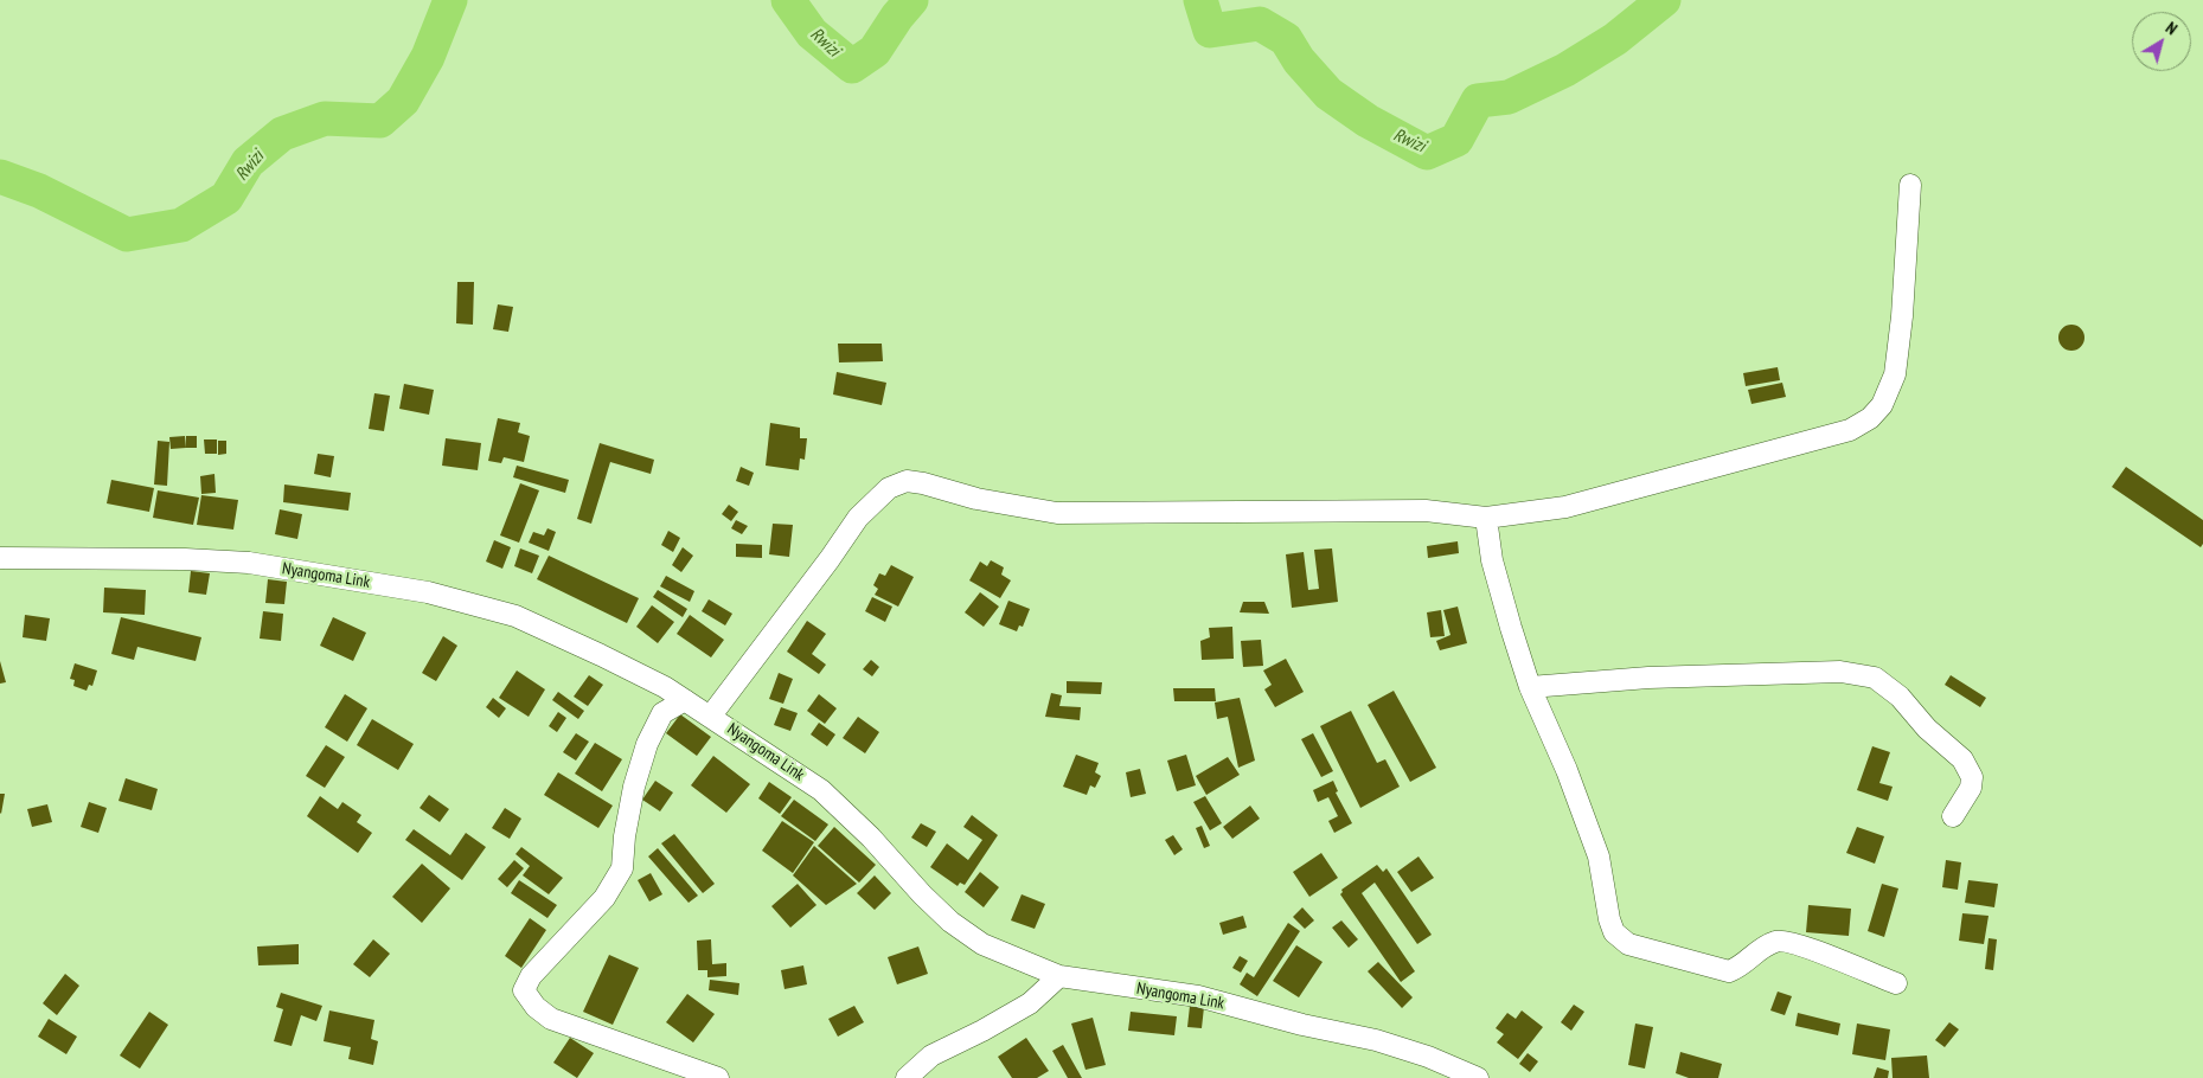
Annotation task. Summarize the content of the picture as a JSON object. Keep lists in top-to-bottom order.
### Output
{
  "streets": {
    "street": ["Nyangoma Link"]
  },
  "water": ["Rwizi"],
  "north": "top right"
}
